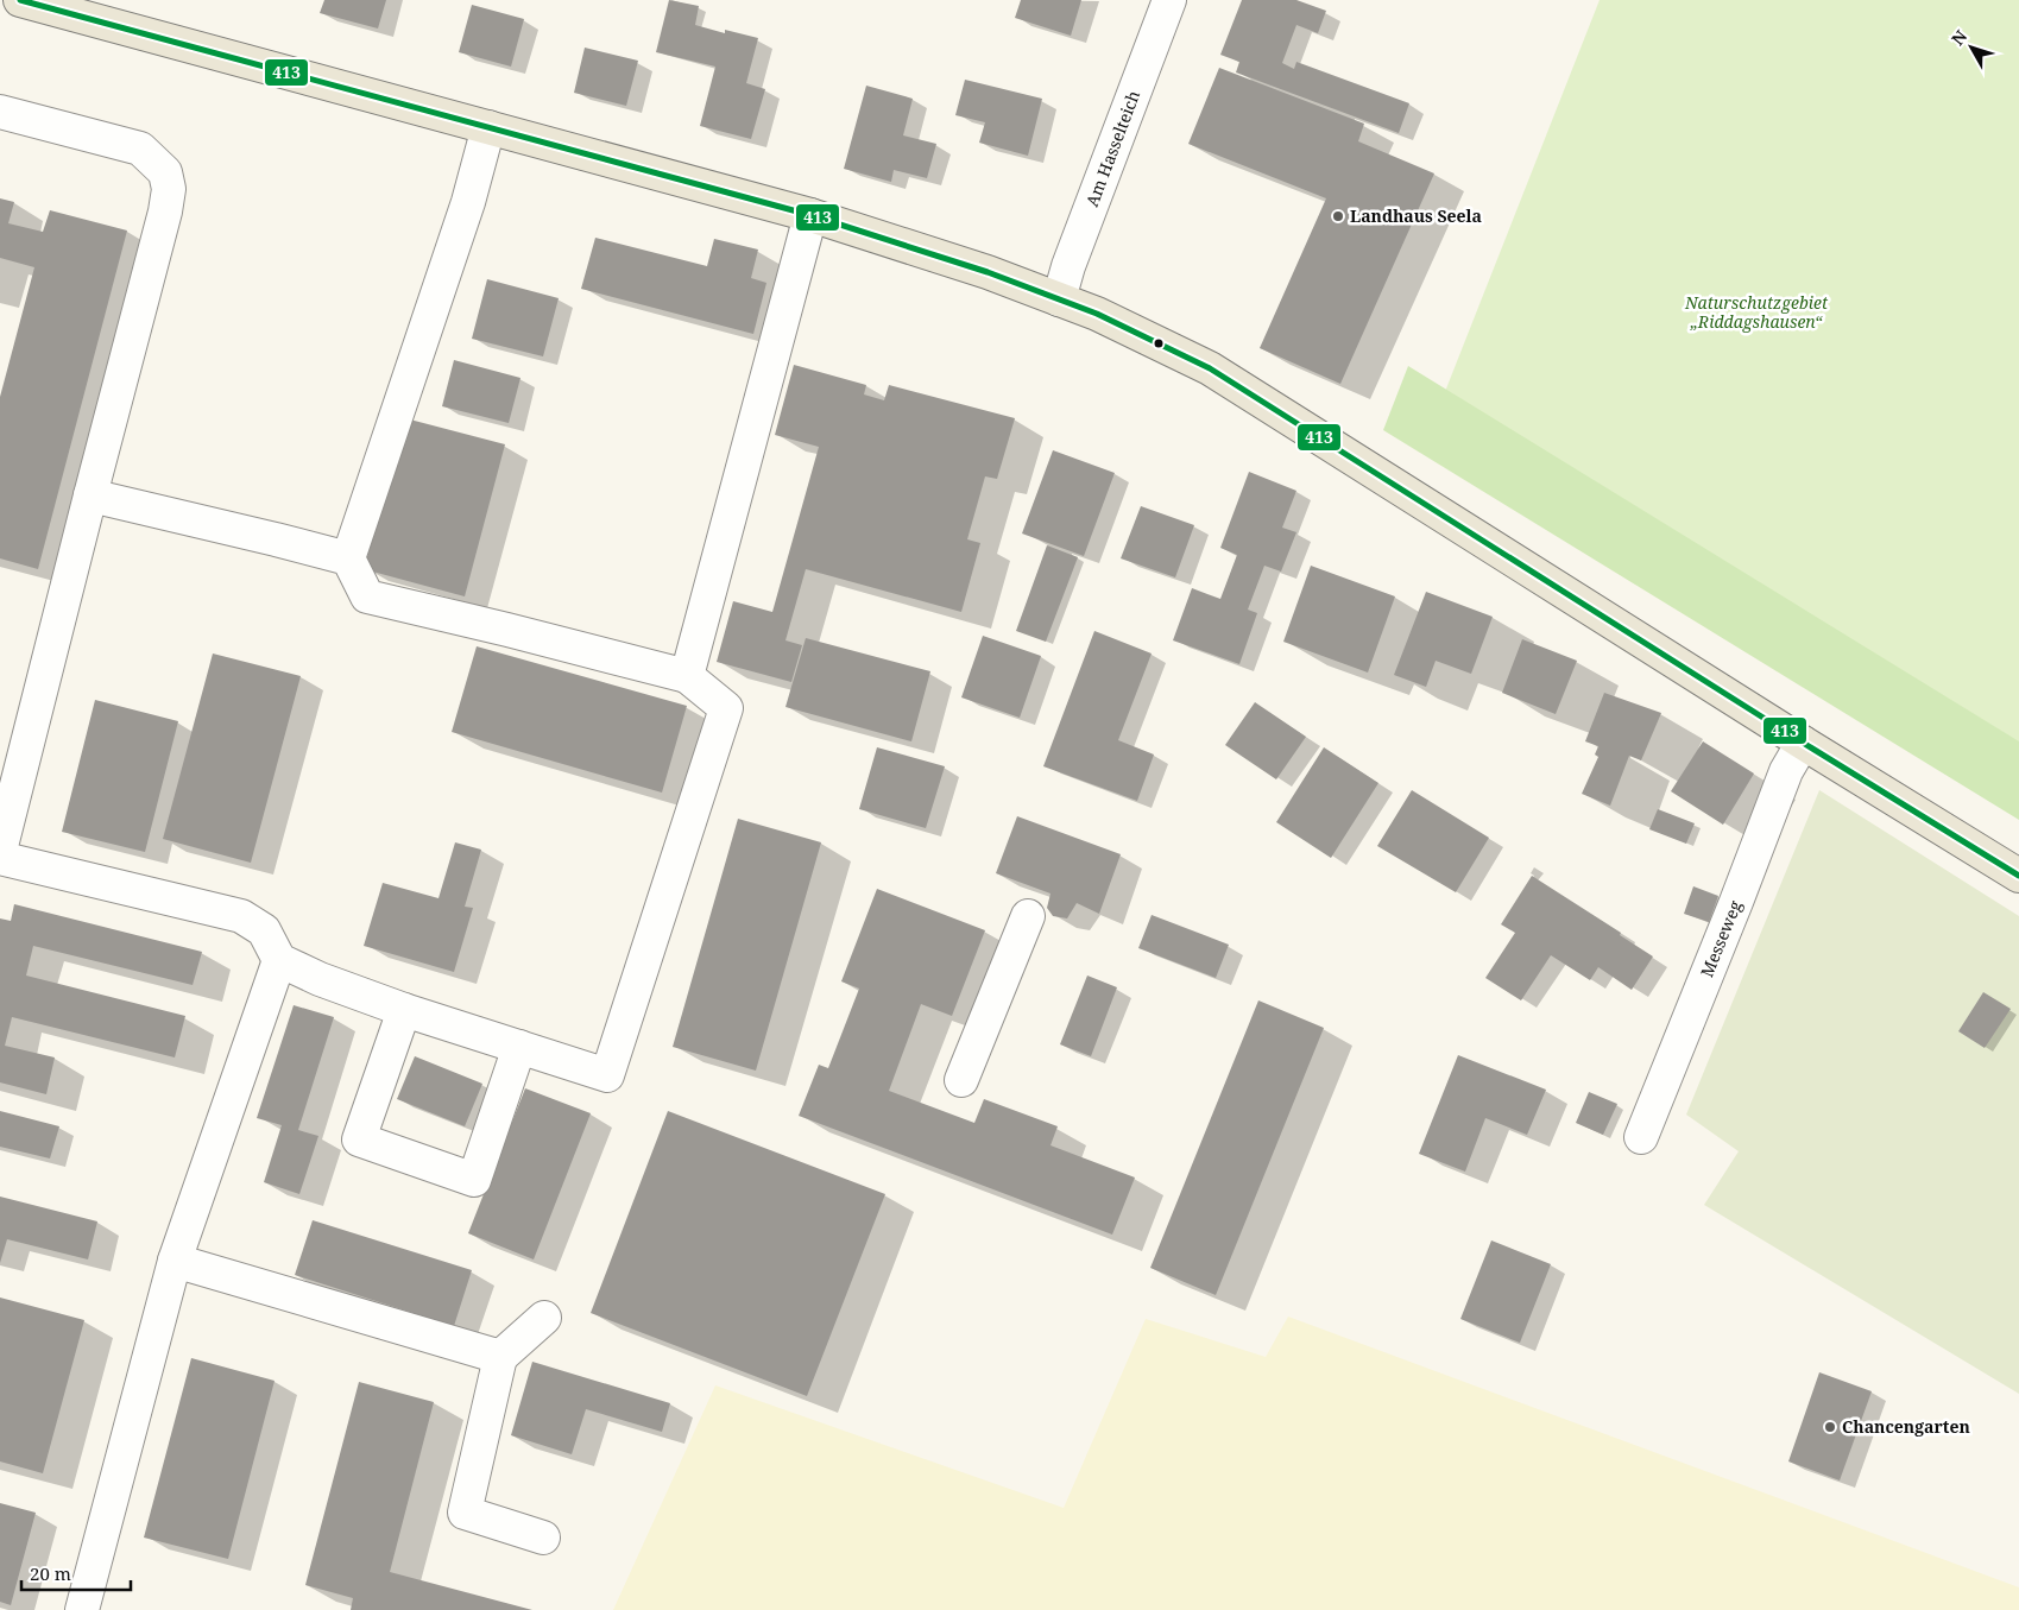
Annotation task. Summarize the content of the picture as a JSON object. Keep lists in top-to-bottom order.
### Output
{
  "streets": {
    "street": ["Am Hasselteich", "Messeweg"]
  },
  "parks": ["Naturschutzgebiet „Riddagshausen“"],
  "places": ["Landhaus Seela", "Chancengarten"],
  "lines": ["transit line 413"],
  "scale_bar": "20 m",
  "north": "top left"
}
